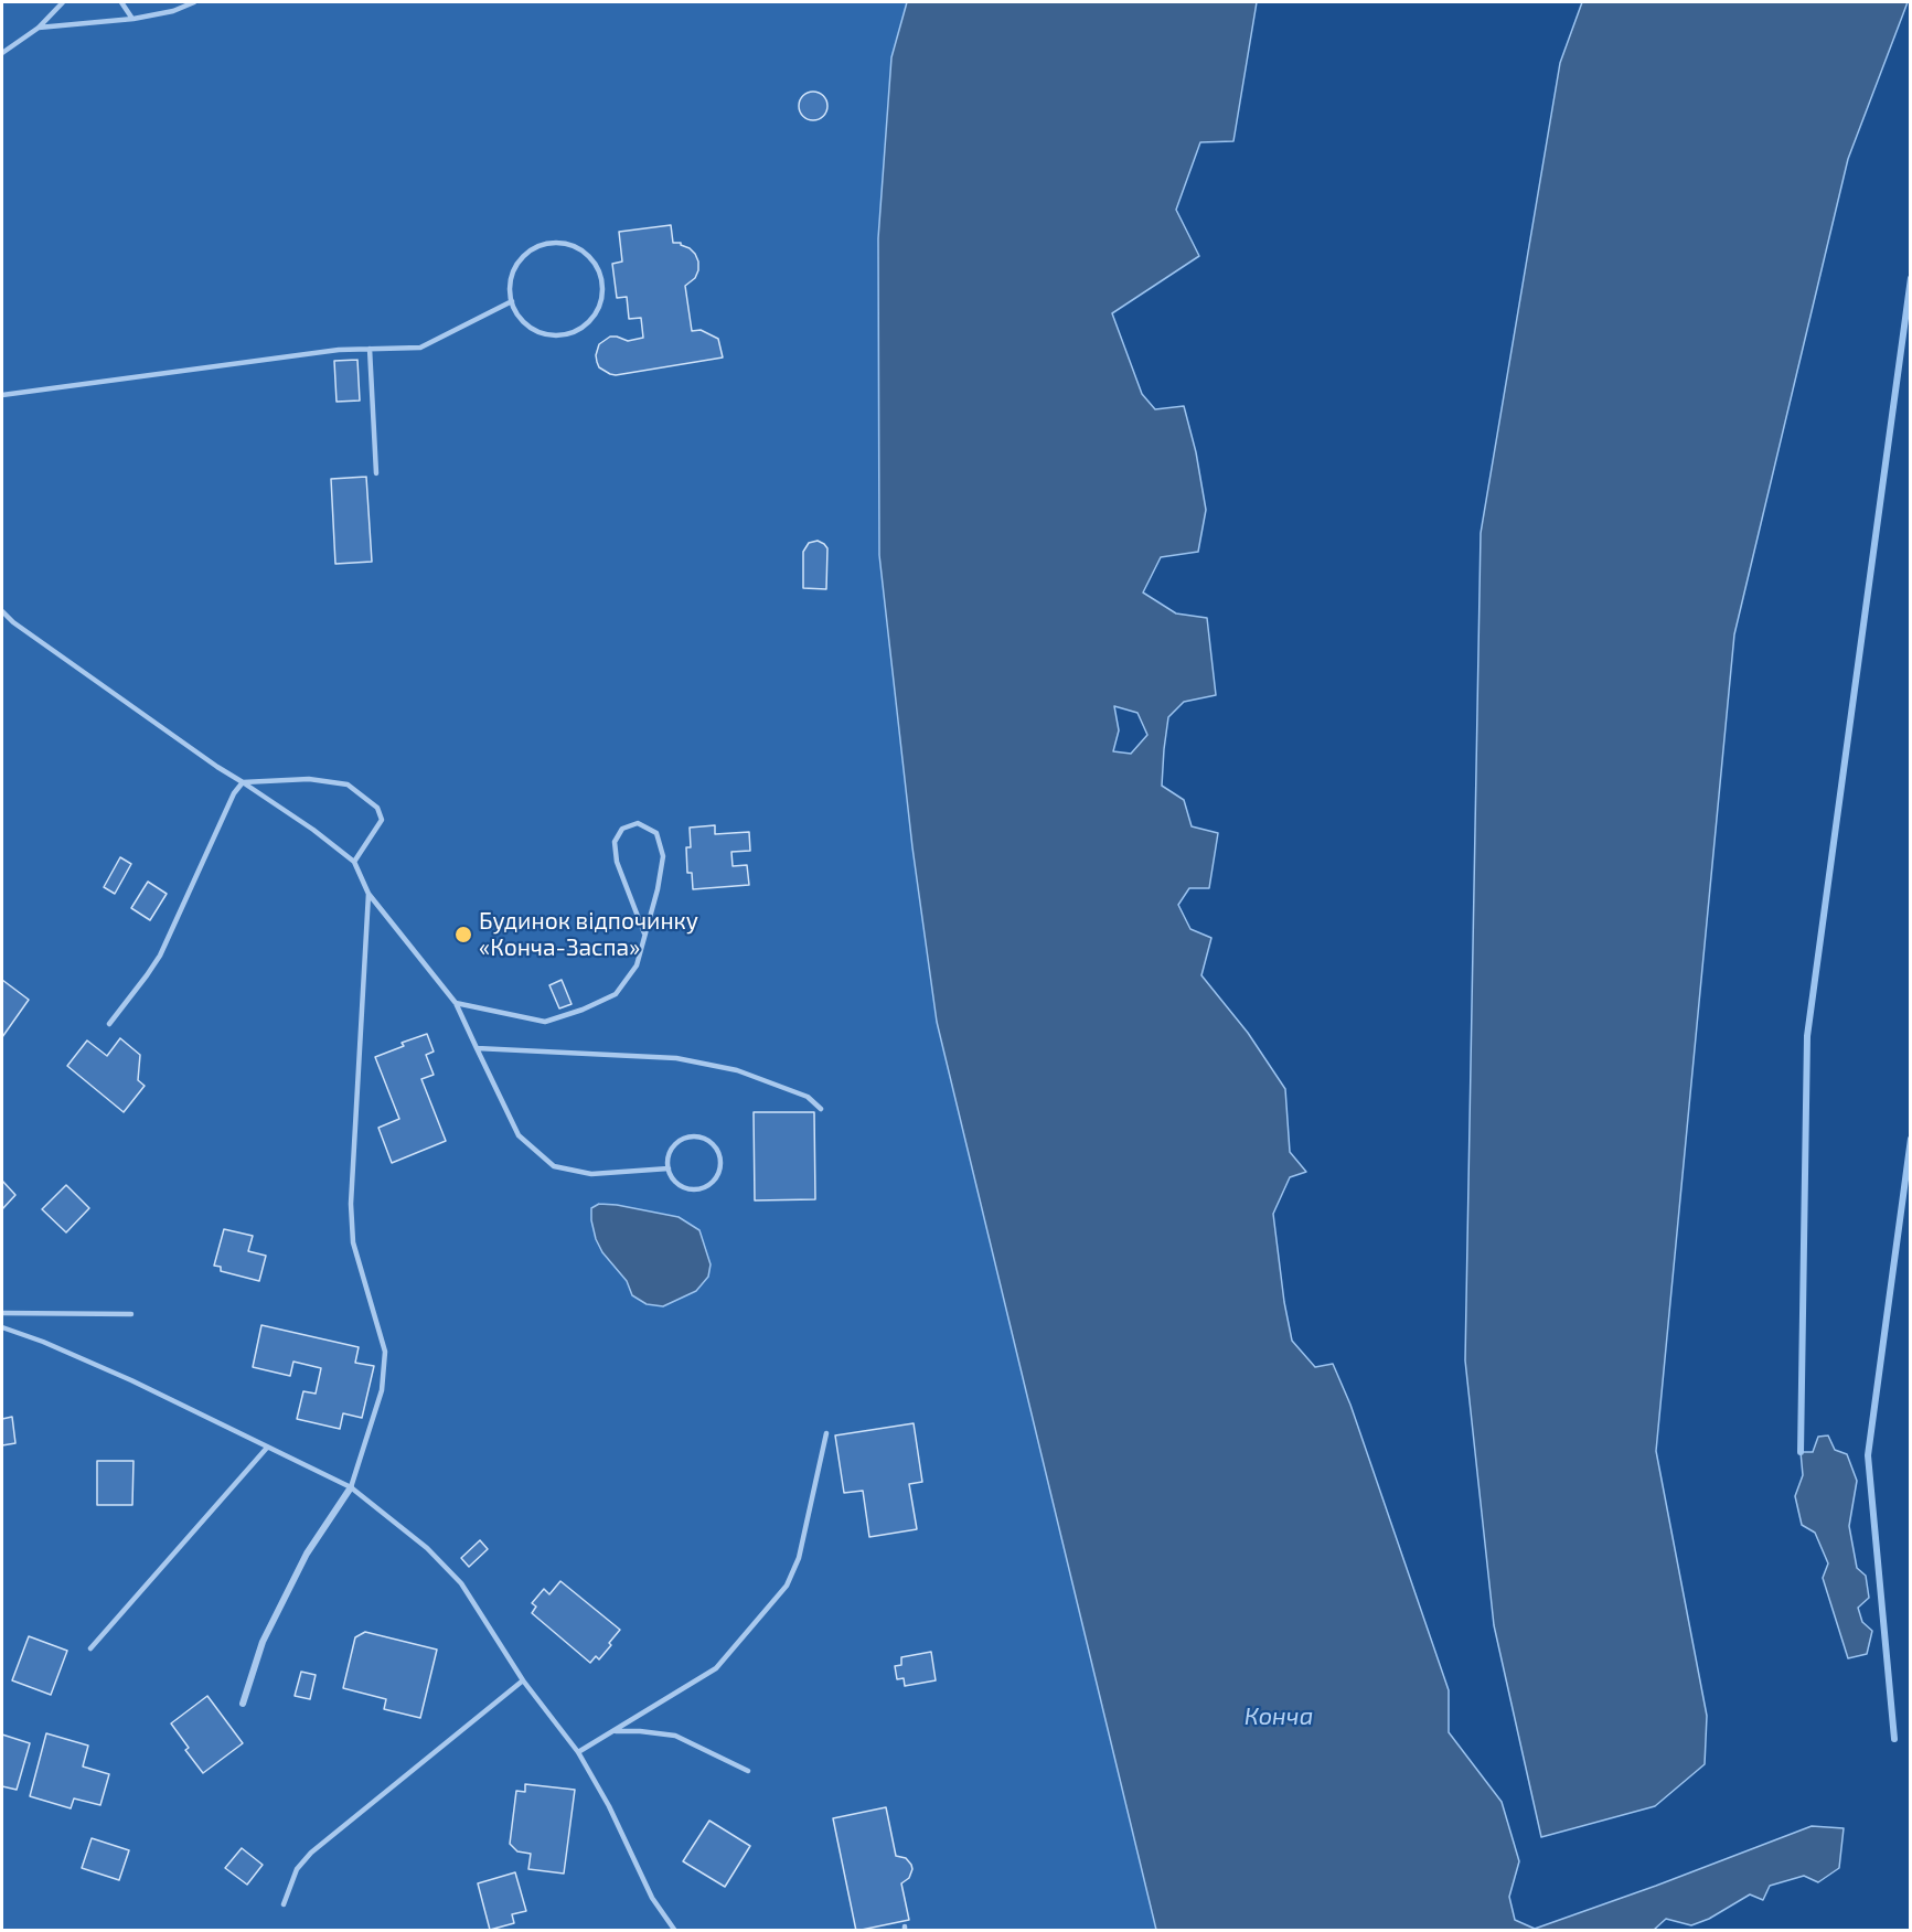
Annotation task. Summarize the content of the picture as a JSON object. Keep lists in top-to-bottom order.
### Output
{
  "water": ["Конча"],
  "places": ["Будинок відпочинку «Конча-Заспа»"]
}
